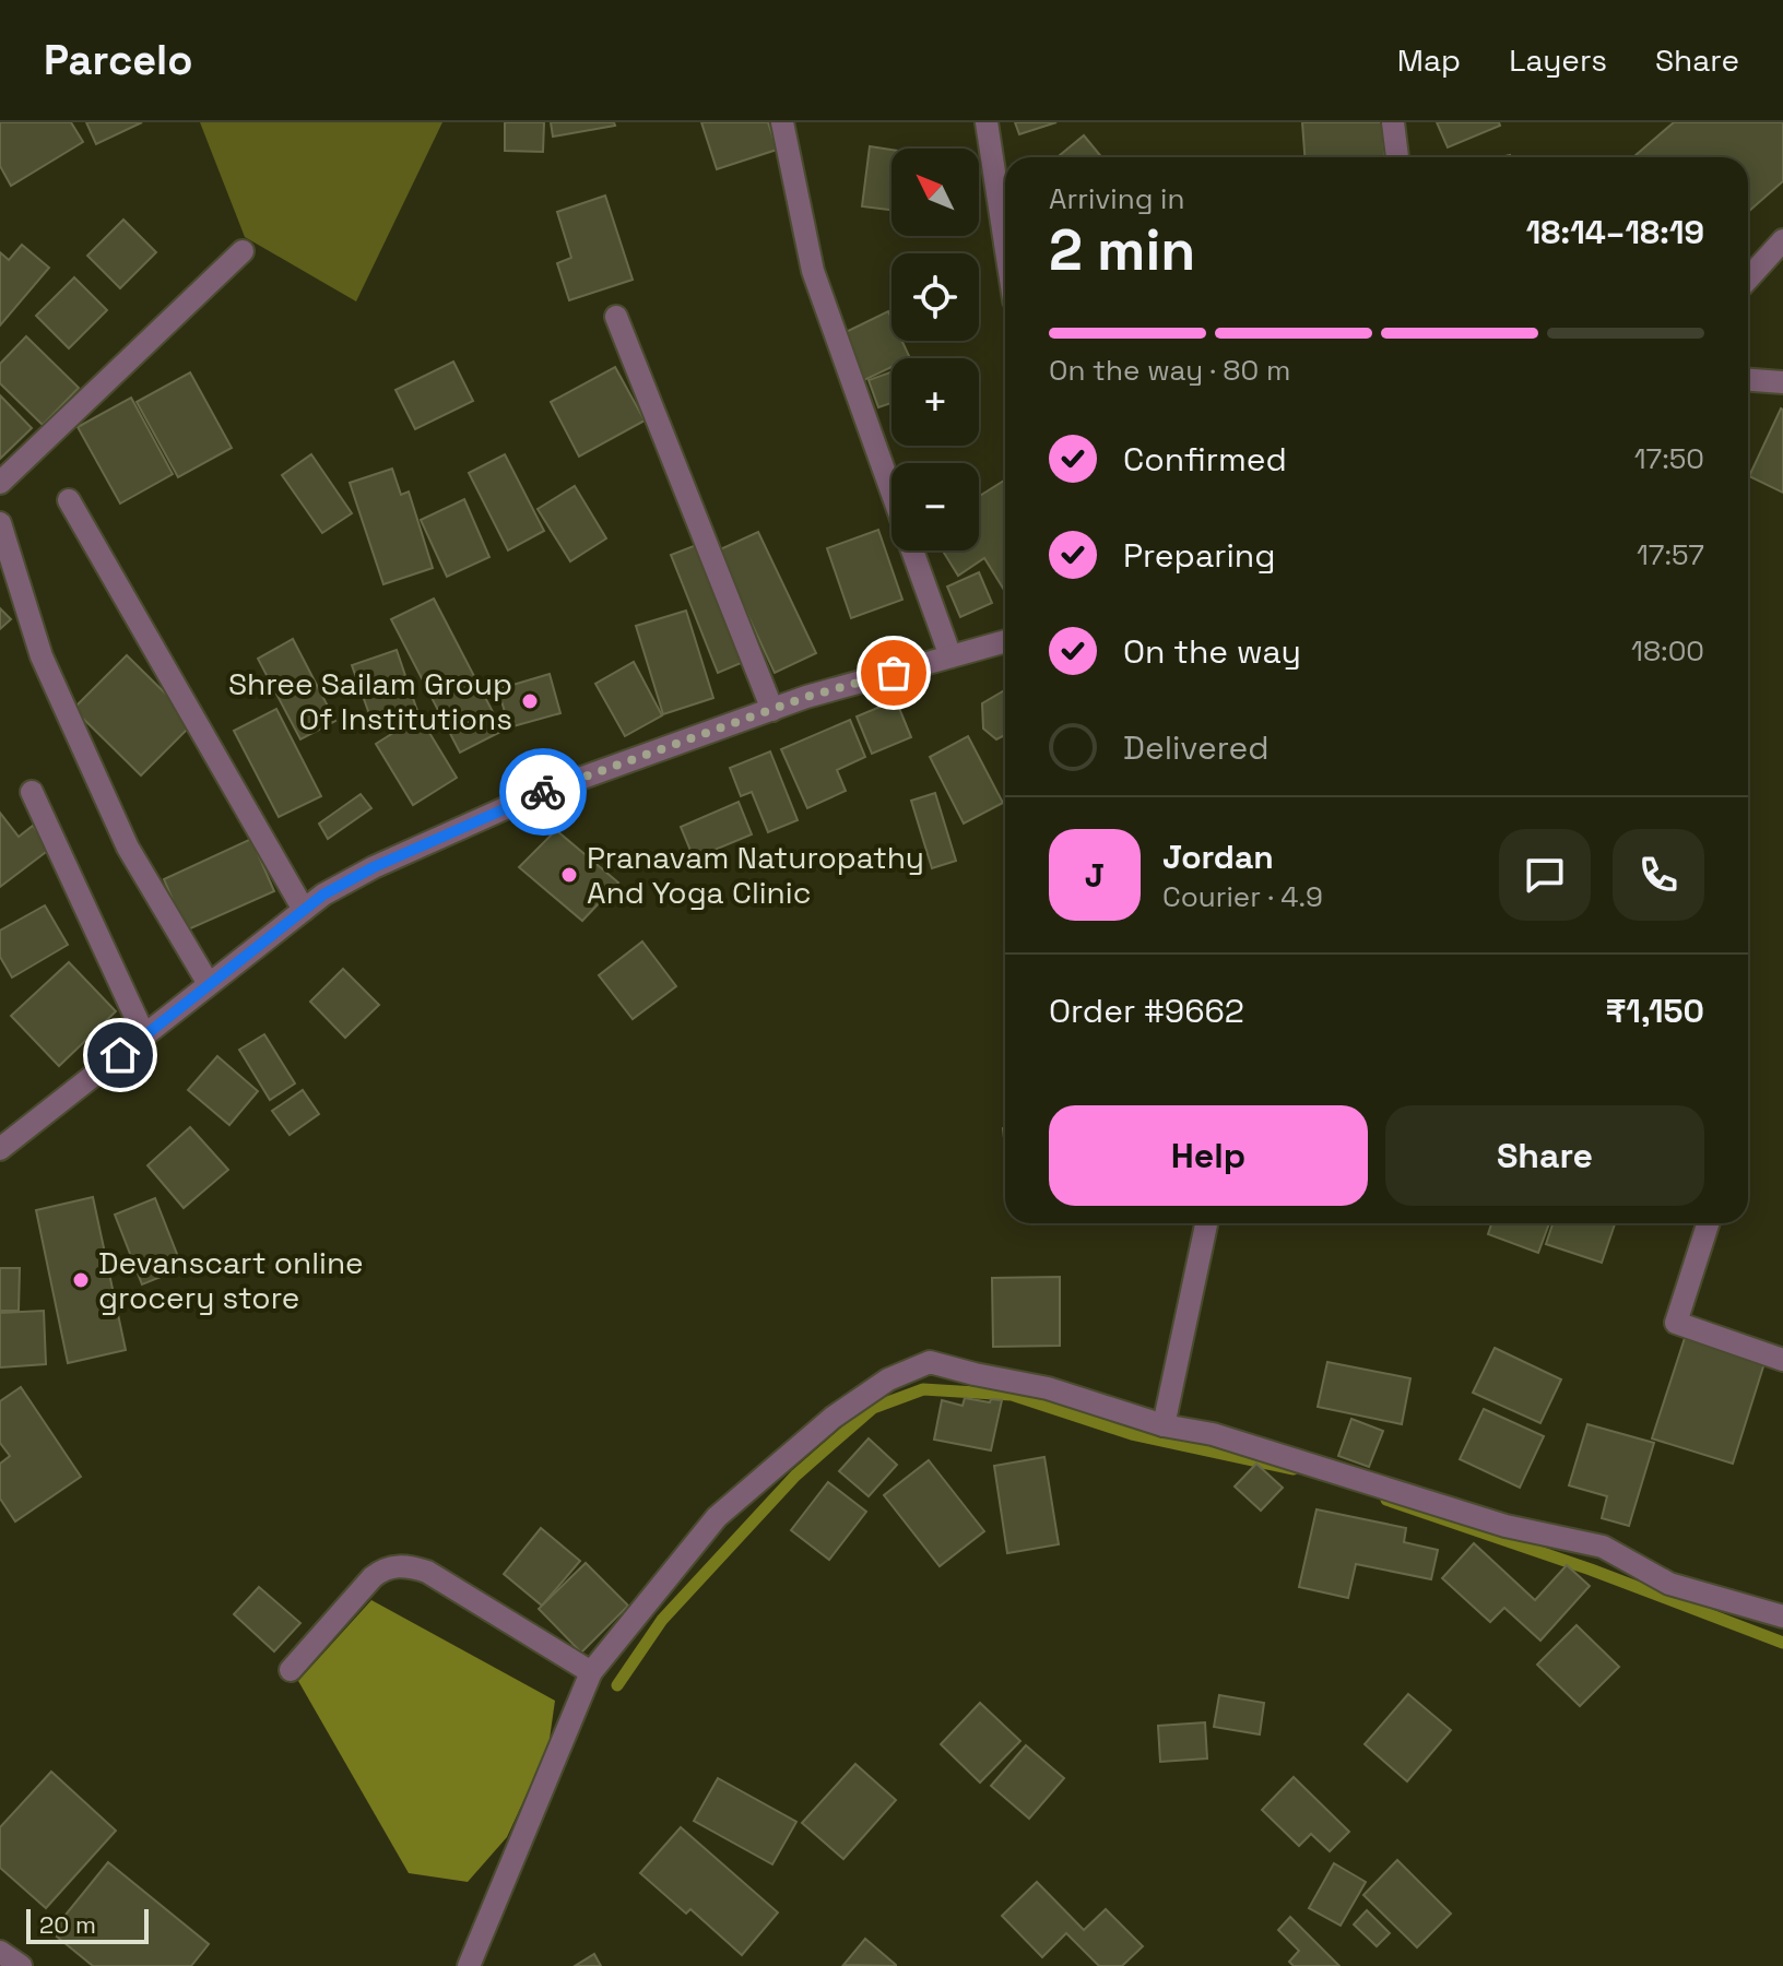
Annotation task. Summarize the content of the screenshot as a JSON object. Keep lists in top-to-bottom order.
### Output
{
  "places": ["Shree Sailam Group Of Institutions", "Pranavam Naturopathy And Yoga Clinic", "Devanscart online grocery store"],
  "scale_bar": "20 m",
  "north": "top left",
  "page": {
    "header": "Parcelo",
    "nav": ["Map", "Layers", "Share"],
    "map_buttons": ["+", "−"],
    "heading": ["2 min", "Arriving in", "18:14–18:19"],
    "panel": [
      "Jordan",
      "Courier · 4.9",
      "Order #9662",
      "₹1,150"
    ],
    "bar": "On the way · 80 m",
    "list": [
      ["Confirmed", "17:50"],
      ["Preparing", "17:57"],
      ["On the way", "18:00"],
      "Delivered"
    ],
    "round": "J",
    "buttons": ["Help", "Share"],
    "scale": "20 m"
  }
}
